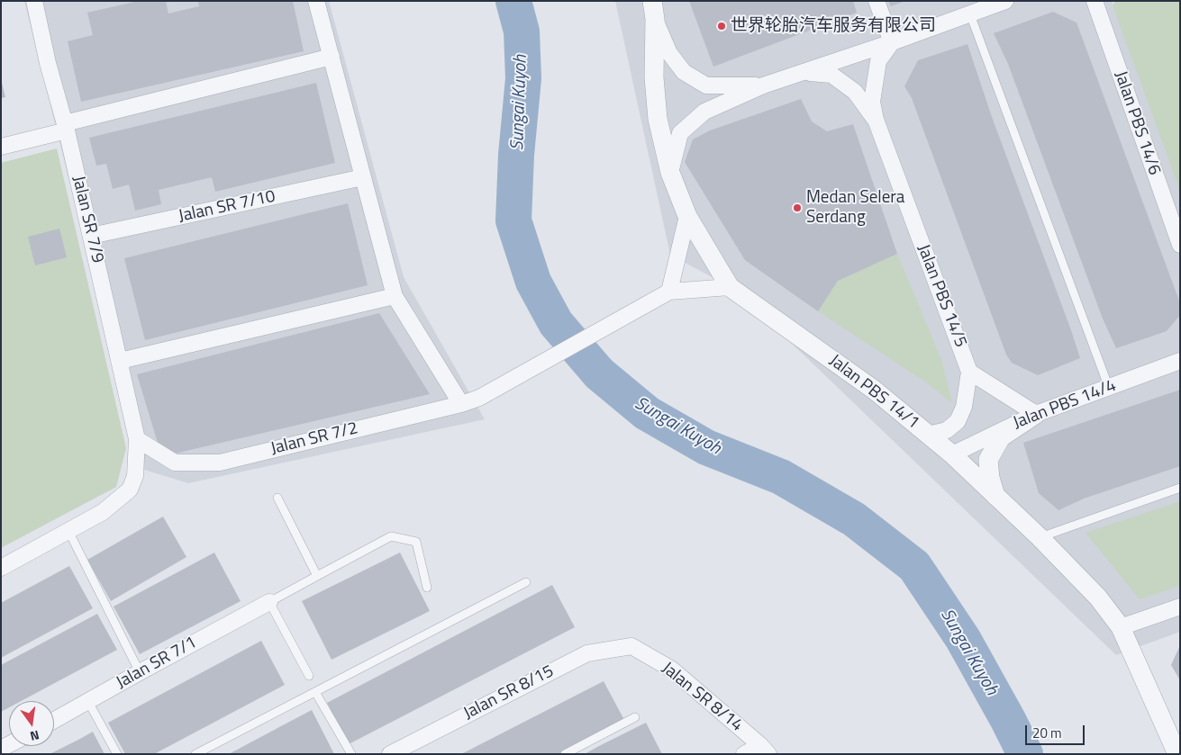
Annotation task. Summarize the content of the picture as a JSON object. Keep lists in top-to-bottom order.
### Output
{
  "streets": {
    "street": [
      "Jalan PBS 14/6",
      "Jalan SR 7/10",
      "Jalan SR 7/9",
      "Jalan PBS 14/5",
      "Jalan PBS 14/1",
      "Jalan PBS 14/4",
      "Jalan SR 7/2",
      "Jalan SR 7/1",
      "Jalan SR 8/15",
      "Jalan SR 8/14"
    ]
  },
  "crossings": [
    ["Jalan SR 7/10", "Jalan SR 7/9"],
    ["Jalan SR 7/9", "Jalan SR 7/2"],
    ["Jalan PBS 14/5", "Jalan PBS 14/1"],
    ["Jalan PBS 14/1", "Jalan PBS 14/4"],
    ["Jalan PBS 14/1", "Jalan SR 7/2"],
    ["Jalan SR 8/15", "Jalan SR 8/14"]
  ],
  "water": ["Sungai Kuyoh"],
  "places": ["世界轮胎汽车服务有限公司", "Medan Selera Serdang"],
  "scale_bar": "20 m",
  "north": "bottom"
}
